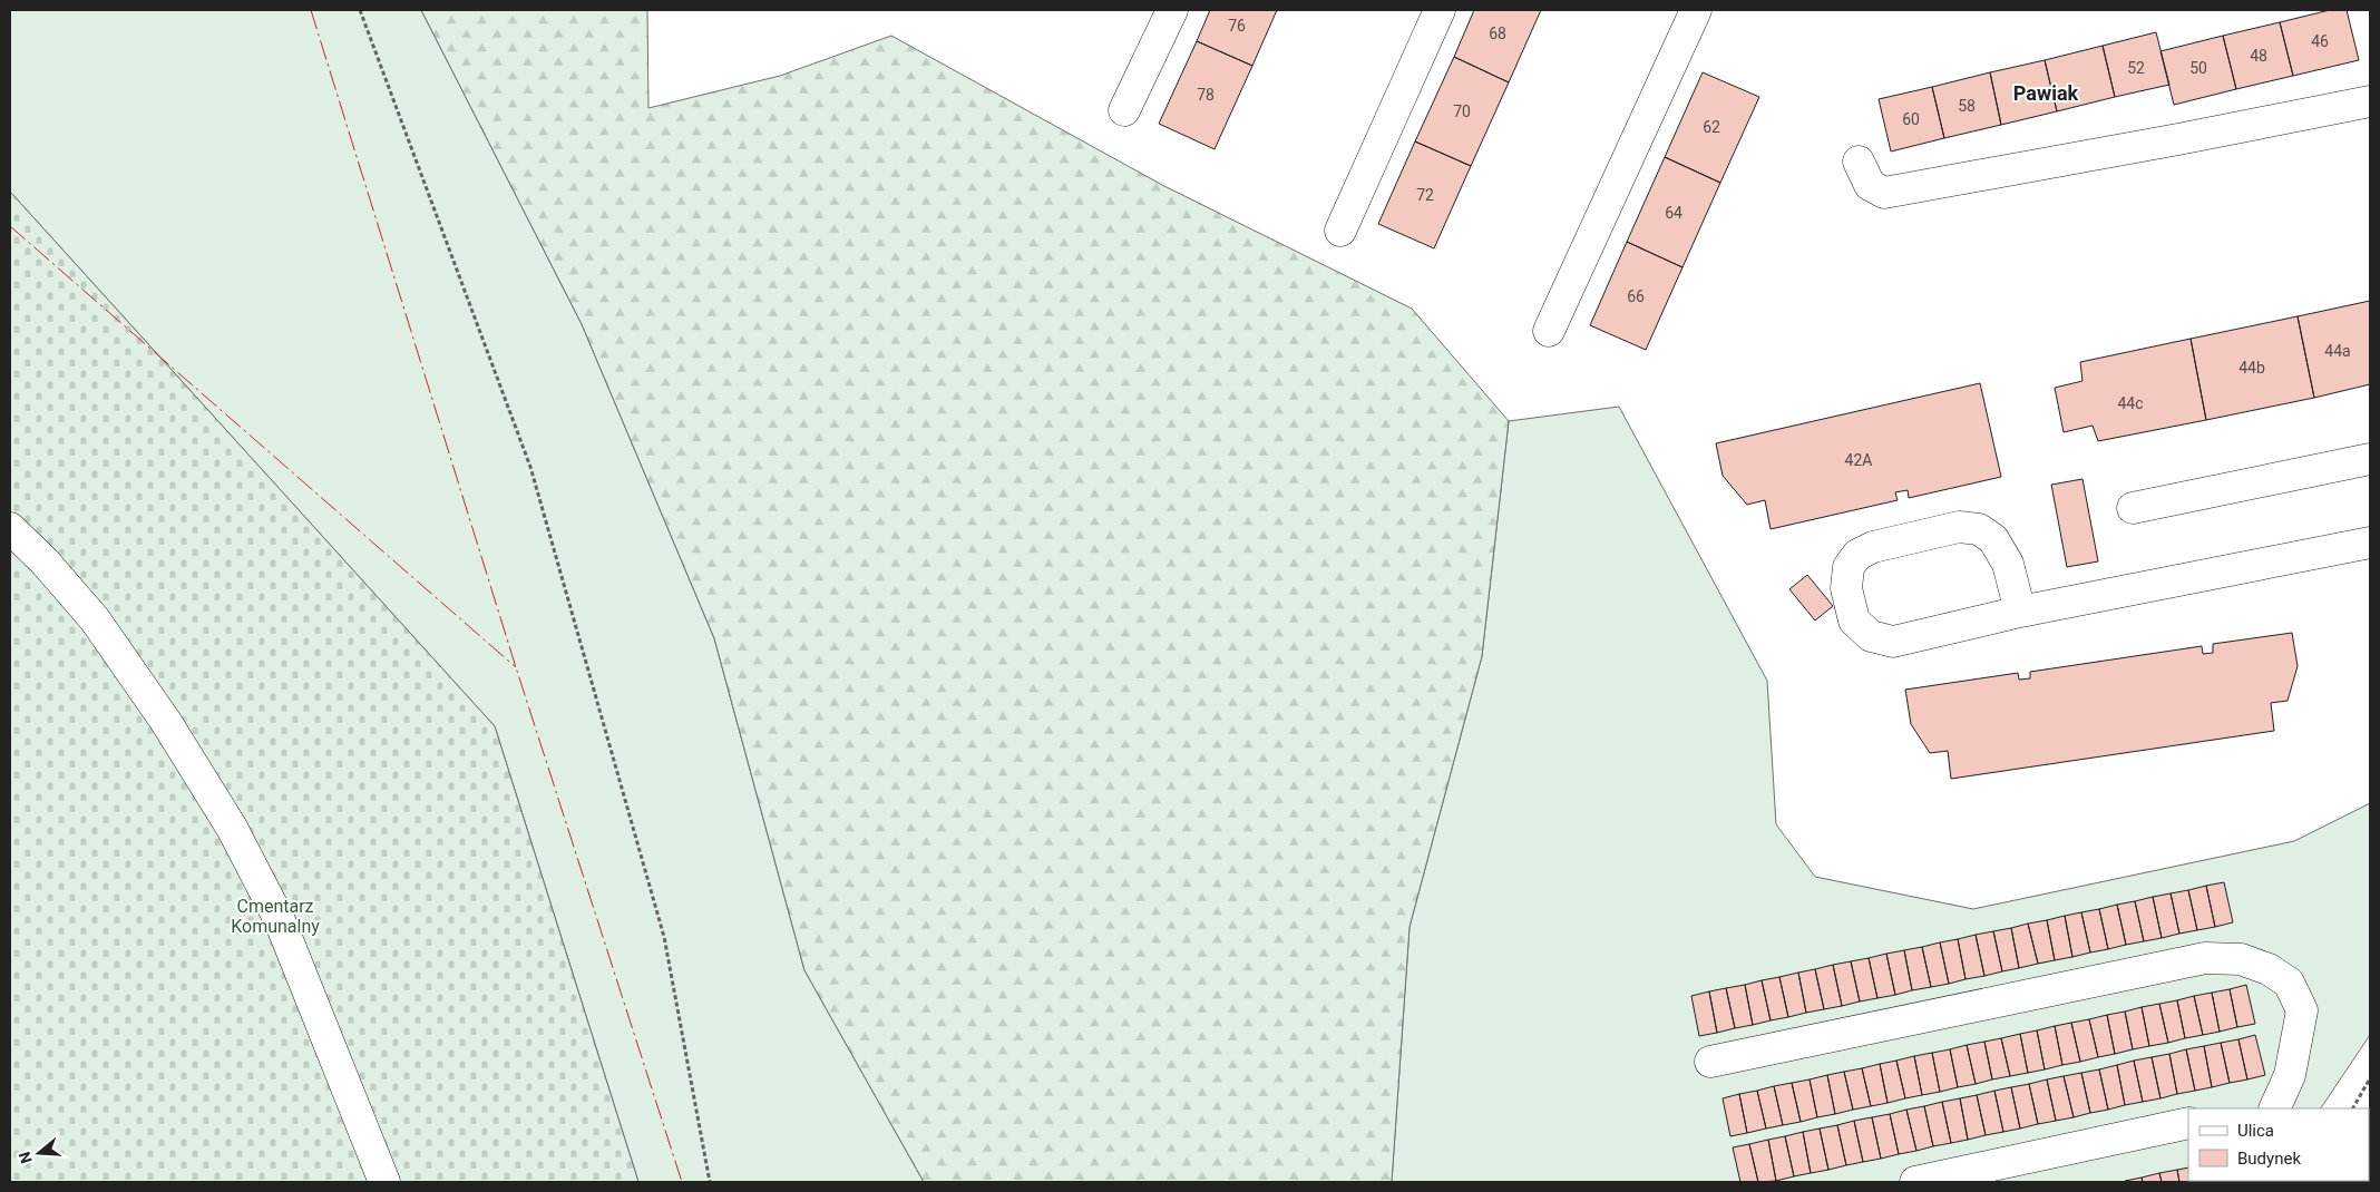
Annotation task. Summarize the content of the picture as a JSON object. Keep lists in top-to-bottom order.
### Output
{
  "districts": ["Pawiak"],
  "parks": ["Cmentarz Komunalny"],
  "house_numbers": [
    "76",
    "68",
    "46",
    "48",
    "52",
    "50",
    "78",
    "58",
    "70",
    "60",
    "62",
    "72",
    "64",
    "66",
    "44a",
    "44b",
    "44c",
    "42A"
  ],
  "legend": ["Ulica", "Budynek"],
  "north": "left"
}
